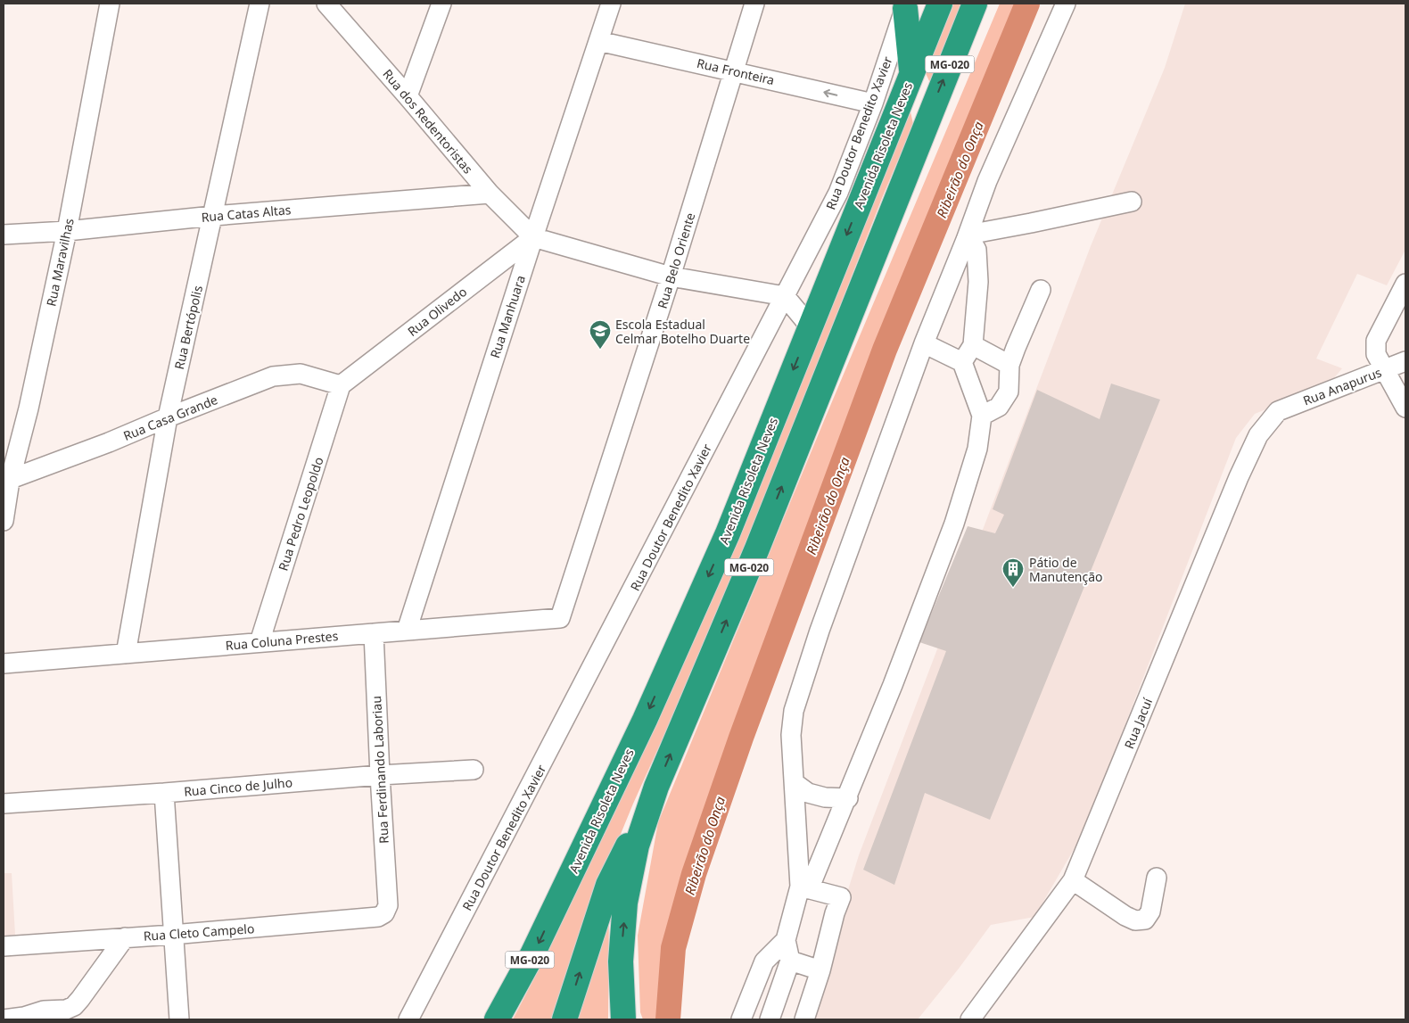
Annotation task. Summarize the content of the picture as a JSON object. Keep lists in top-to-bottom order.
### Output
{
  "streets": {
    "highway": ["MG-020", "Avenida Risoleta Neves"],
    "street": [
      "Rua Fronteira",
      "Rua dos Redentoristas",
      "Rua Doutor Benedito Xavier",
      "Rua Catas Altas",
      "Rua Belo Oriente",
      "Rua Maravilhas",
      "Rua Olivedo",
      "Rua Manhuara",
      "Rua Bertópolis",
      "Rua Anapurus",
      "Rua Casa Grande",
      "Rua Pedro Leopoldo",
      "Rua Coluna Prestes",
      "Rua Jacuí",
      "Rua Ferdinando Laboriau",
      "Rua Cinco de Julho",
      "Rua Cleto Campelo"
    ]
  },
  "crossings": [
    ["Rua Fronteira", "Rua Doutor Benedito Xavier"],
    ["Rua Fronteira", "Rua Belo Oriente"],
    ["Rua Fronteira", "Rua Manhuara"],
    ["Rua dos Redentoristas", "Rua Catas Altas"],
    ["Rua dos Redentoristas", "Rua Olivedo"],
    ["Rua dos Redentoristas", "Rua Manhuara"],
    ["Rua Catas Altas", "Rua Maravilhas"],
    ["Rua Catas Altas", "Rua Bertópolis"],
    ["Rua Belo Oriente", "Rua Coluna Prestes"],
    ["Rua Maravilhas", "Rua Casa Grande"],
    ["Rua Olivedo", "Rua Manhuara"],
    ["Rua Olivedo", "Rua Casa Grande"],
    ["Rua Olivedo", "Rua Pedro Leopoldo"],
    ["Rua Manhuara", "Rua Coluna Prestes"],
    ["Rua Bertópolis", "Rua Casa Grande"],
    ["Rua Bertópolis", "Rua Coluna Prestes"],
    ["Rua Anapurus", "Rua Jacuí"],
    ["Rua Casa Grande", "Rua Pedro Leopoldo"],
    ["Rua Pedro Leopoldo", "Rua Coluna Prestes"],
    ["Rua Coluna Prestes", "Rua Ferdinando Laboriau"],
    ["Rua Ferdinando Laboriau", "Rua Cinco de Julho"],
    ["Rua Ferdinando Laboriau", "Rua Cleto Campelo"]
  ],
  "one_way": ["Rua Fronteira"],
  "water": ["Ribeirão do Onça"],
  "places": {
    "school or university": ["Escola Estadual Celmar Botelho Duarte"],
    "building": ["Pátio de Manutenção"]
  }
}
